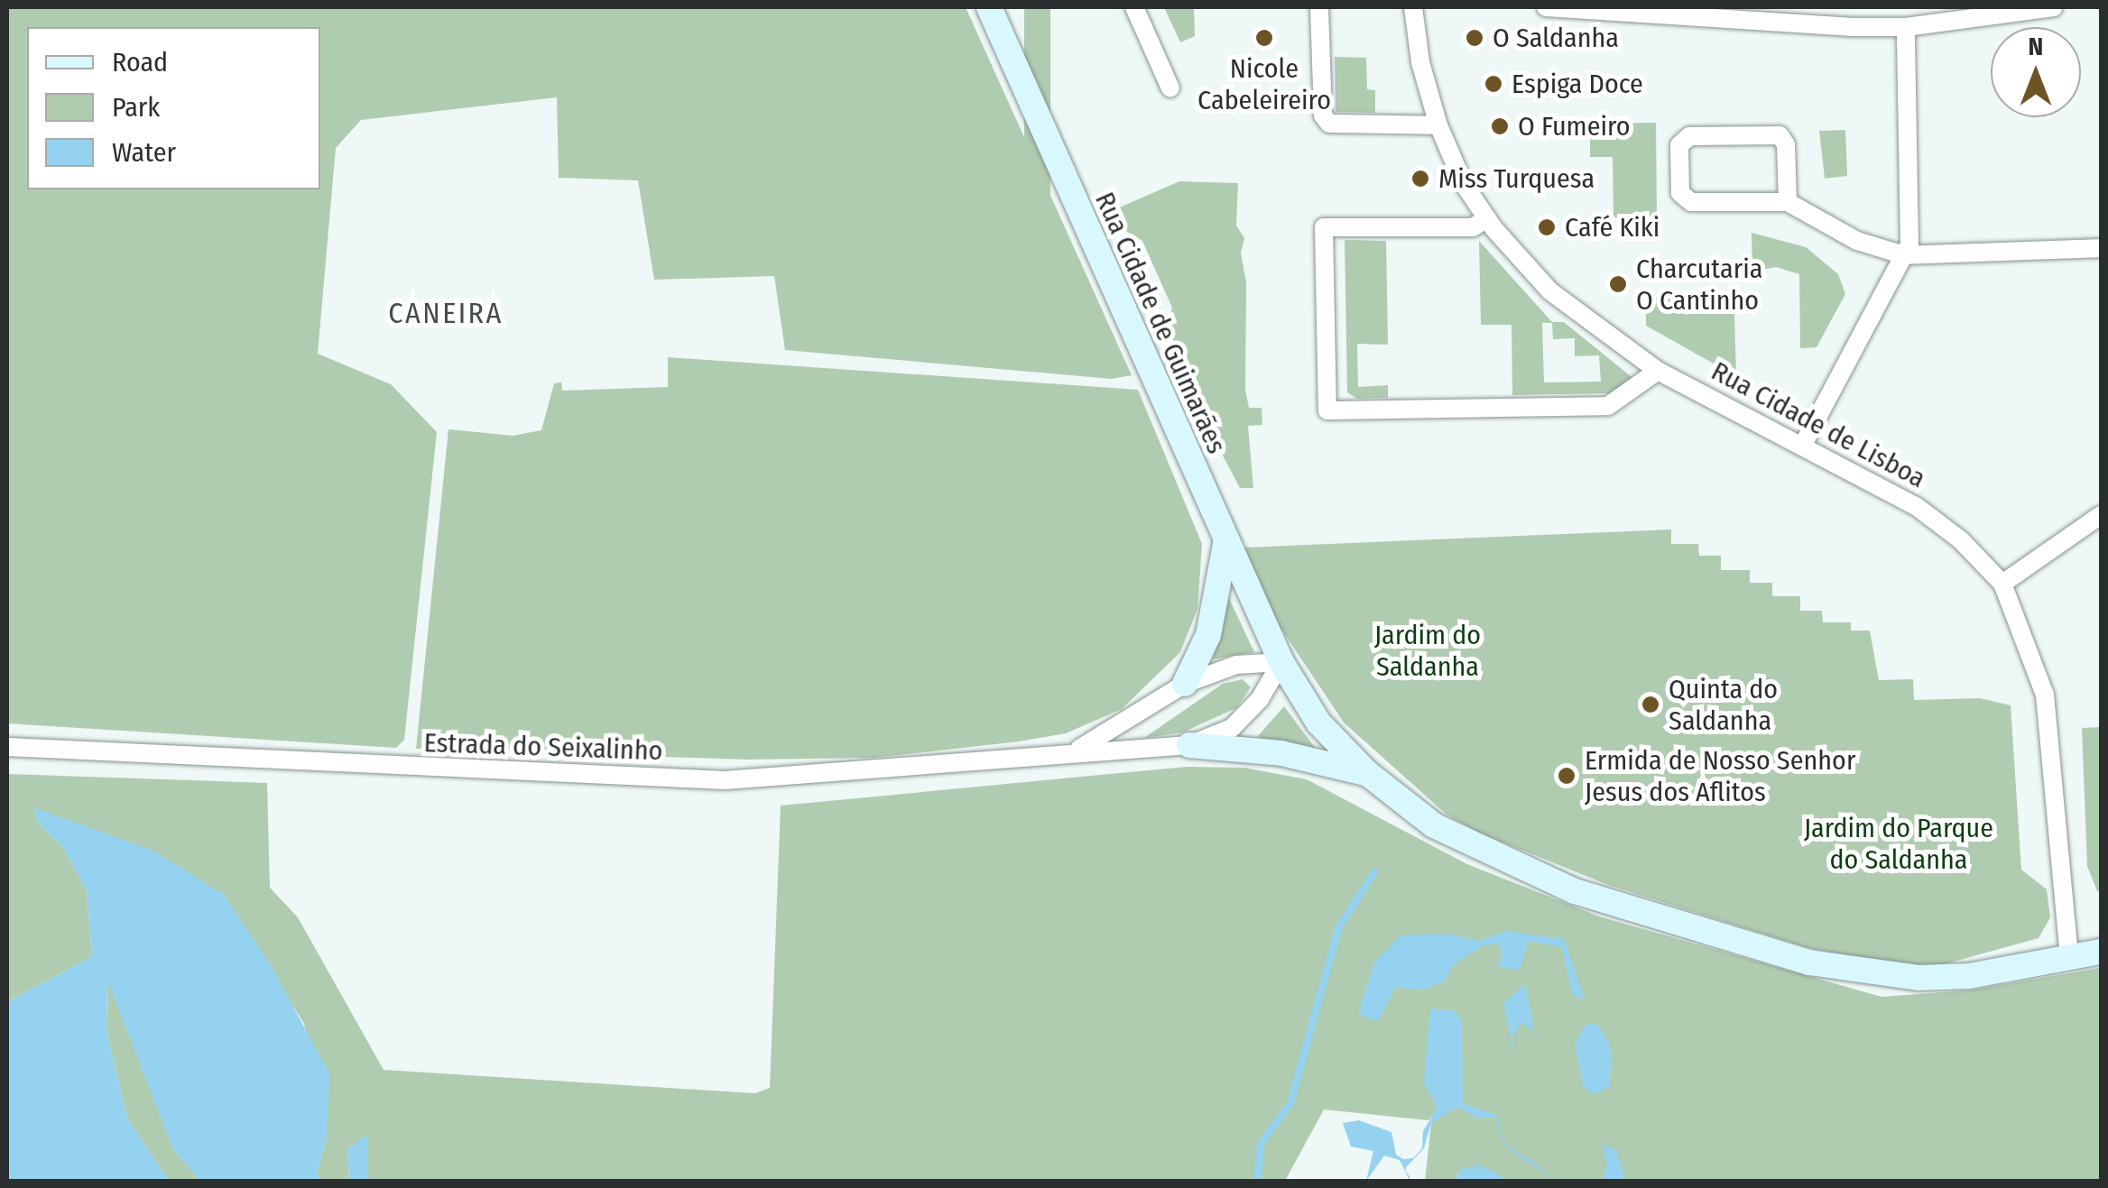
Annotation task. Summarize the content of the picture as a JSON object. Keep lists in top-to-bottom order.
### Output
{
  "streets": {
    "main road": ["Rua Cidade de Guimarães"],
    "street": ["Rua Cidade de Lisboa", "Estrada do Seixalinho"]
  },
  "crossings": [
    ["Rua Cidade de Guimarães", "Rua Cidade de Lisboa"],
    ["Rua Cidade de Guimarães", "Estrada do Seixalinho"]
  ],
  "districts": ["CANEIRA"],
  "parks": ["Jardim do Saldanha", "Jardim do Parque do Saldanha"],
  "places": [
    "Nicole Cabeleireiro",
    "O Saldanha",
    "Espiga Doce",
    "O Fumeiro",
    "Miss Turquesa",
    "Café Kiki",
    "Charcutaria O Cantinho",
    "Quinta do Saldanha",
    "Ermida de Nosso Senhor Jesus dos Aflitos"
  ],
  "legend": ["Road", "Park", "Water"],
  "north": "top"
}
